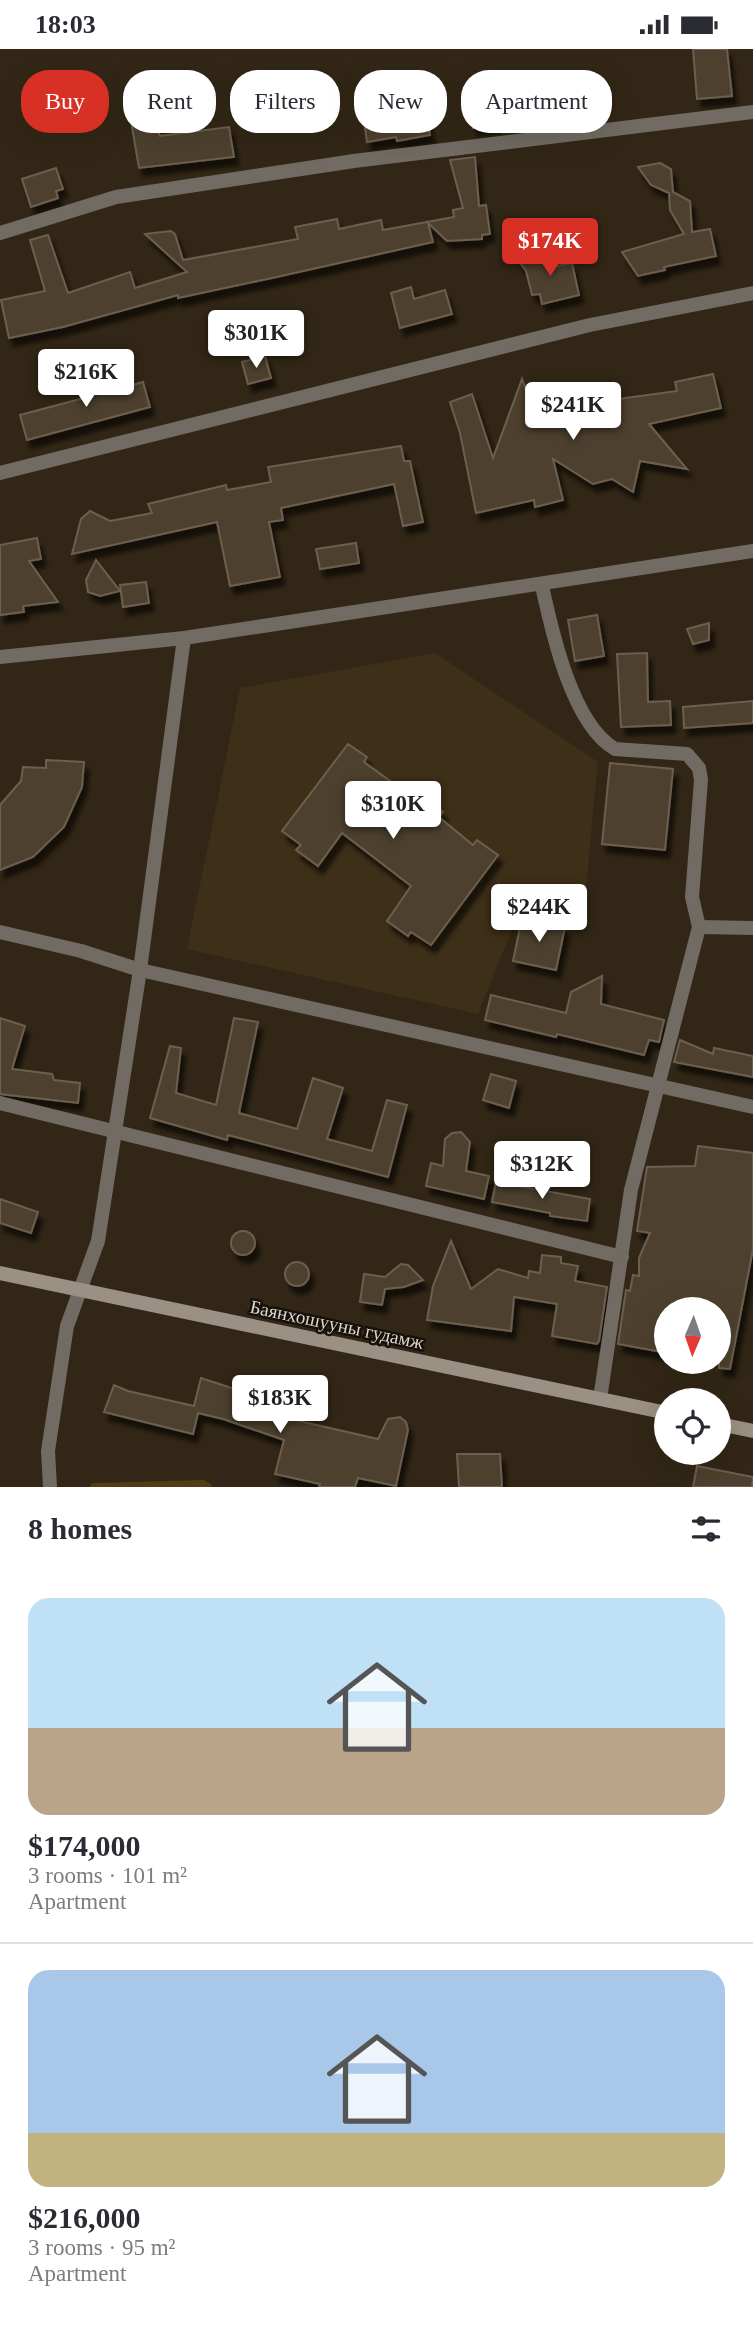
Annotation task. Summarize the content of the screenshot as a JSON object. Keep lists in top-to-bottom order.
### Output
{
  "streets": {
    "main road": ["Баянхошууны гудамж"]
  },
  "north": "bottom",
  "page": {
    "status": "18:03",
    "chip": [
      "Buy",
      "Rent",
      "Filters",
      "New",
      "Apartment"
    ],
    "price": [
      "$174K",
      "$301K",
      "$216K",
      "$241K",
      "$310K",
      "$244K",
      "$312K",
      "$183K"
    ],
    "heading": "8 homes",
    "list": [
      {
        "name": "$174,000",
        "note": "3 rooms · 101 m² · Apartment"
      },
      {
        "name": "$216,000",
        "note": "3 rooms · 95 m² · Apartment"
      }
    ]
  }
}
